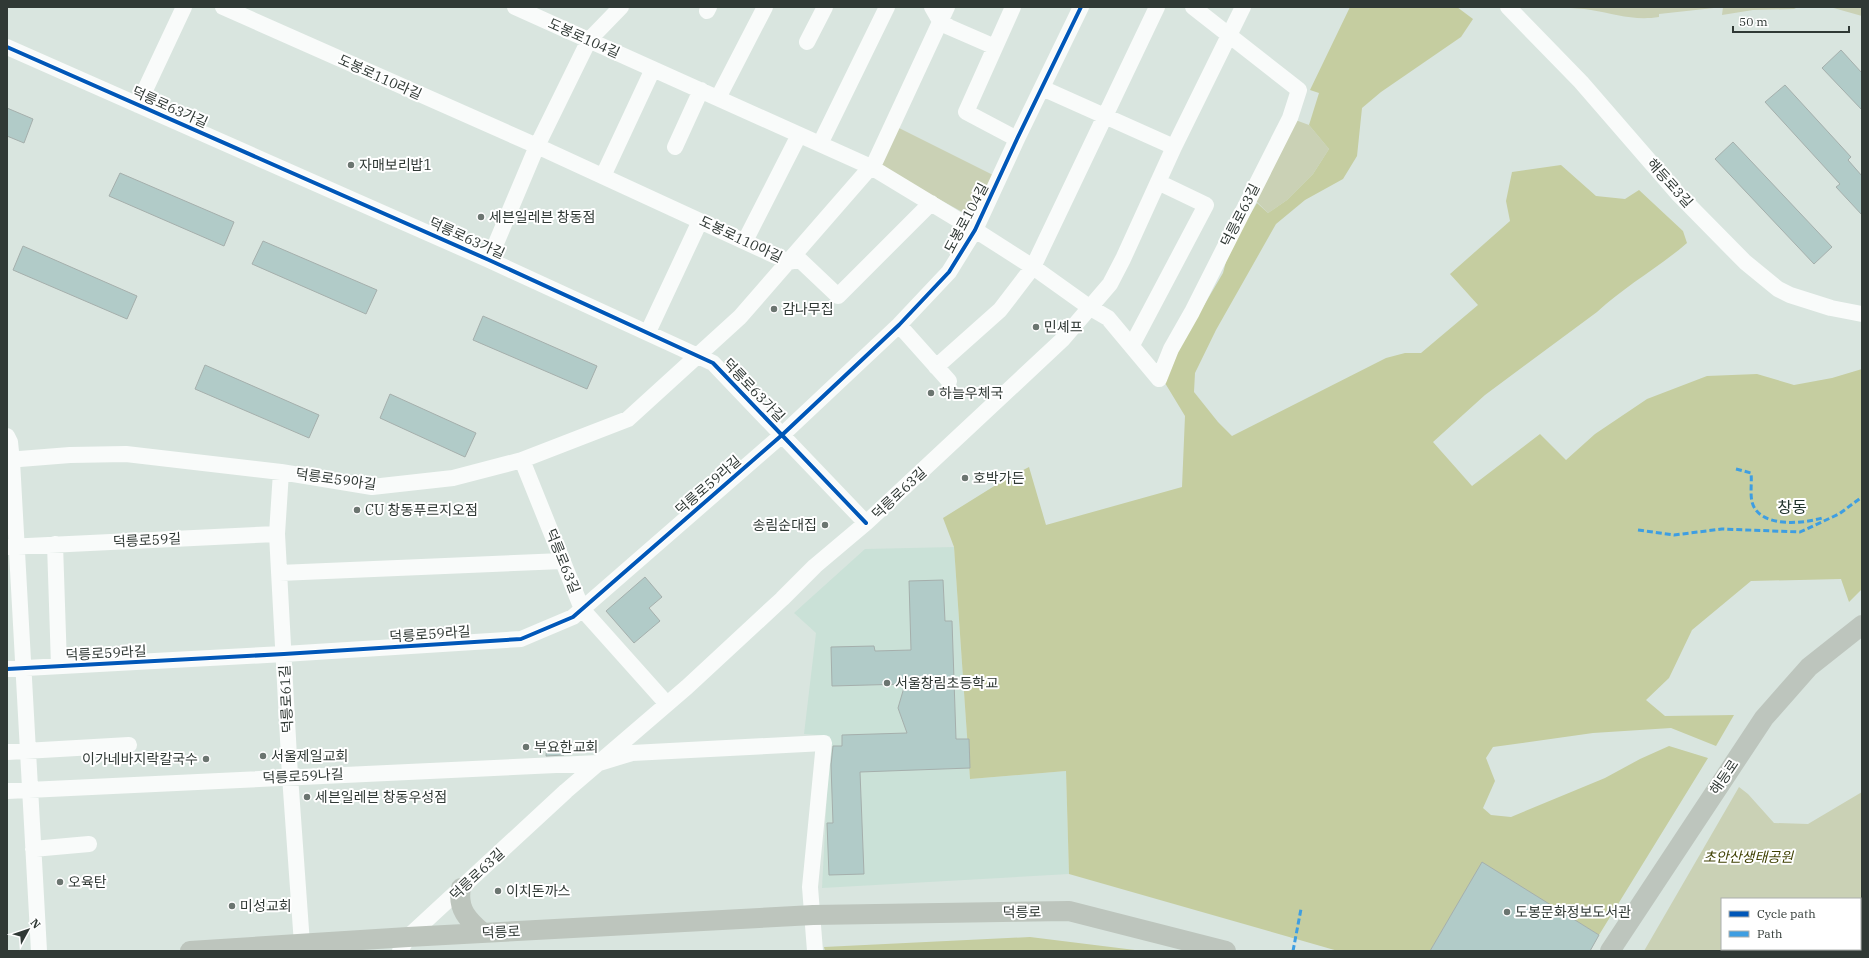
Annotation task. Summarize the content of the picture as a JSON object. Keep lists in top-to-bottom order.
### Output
{
  "streets": {
    "main road": ["해등로", "덕릉로"],
    "street": [
      "도봉로104길",
      "도봉로110라길",
      "덕릉로63가길",
      "해등로3길",
      "덕릉로63길",
      "도봉로110아길",
      "덕릉로59아길",
      "덕릉로59라길",
      "덕릉로59길",
      "덕릉로61길",
      "덕릉로59나길"
    ]
  },
  "crossings": [
    ["도봉로104길", "덕릉로63가길"],
    ["도봉로104길", "덕릉로63길"],
    ["도봉로104길", "도봉로110아길"],
    ["도봉로104길", "덕릉로59라길"],
    ["도봉로110라길", "도봉로110아길"],
    ["덕릉로63가길", "덕릉로63길"],
    ["덕릉로63가길", "덕릉로59아길"],
    ["덕릉로63가길", "덕릉로59라길"],
    ["덕릉로63길", "덕릉로59아길"],
    ["덕릉로63길", "덕릉로59라길"],
    ["덕릉로63길", "덕릉로59나길"],
    ["덕릉로63길", "덕릉로"],
    ["덕릉로59아길", "덕릉로61길"],
    ["덕릉로59라길", "덕릉로59길"],
    ["덕릉로59라길", "덕릉로61길"],
    ["덕릉로59길", "덕릉로61길"],
    ["덕릉로61길", "덕릉로59나길"],
    ["덕릉로61길", "덕릉로"]
  ],
  "districts": ["창동"],
  "parks": ["초안산생태공원"],
  "places": [
    "자매보리밥1",
    "세븐일레븐 창동점",
    "감나무집",
    "민셰프",
    "하늘우체국",
    "호박가든",
    "CU 창동푸르지오점",
    "송림순대집",
    "서울창림초등학교",
    "부요한교회",
    "서울제일교회",
    "이가네바지락칼국수",
    "세븐일레븐 창동우성점",
    "오육탄",
    "이치돈까스",
    "미성교회",
    "도봉문화정보도서관"
  ],
  "legend": ["Cycle path", "Path"],
  "scale_bar": "50 m",
  "north": "top right"
}
